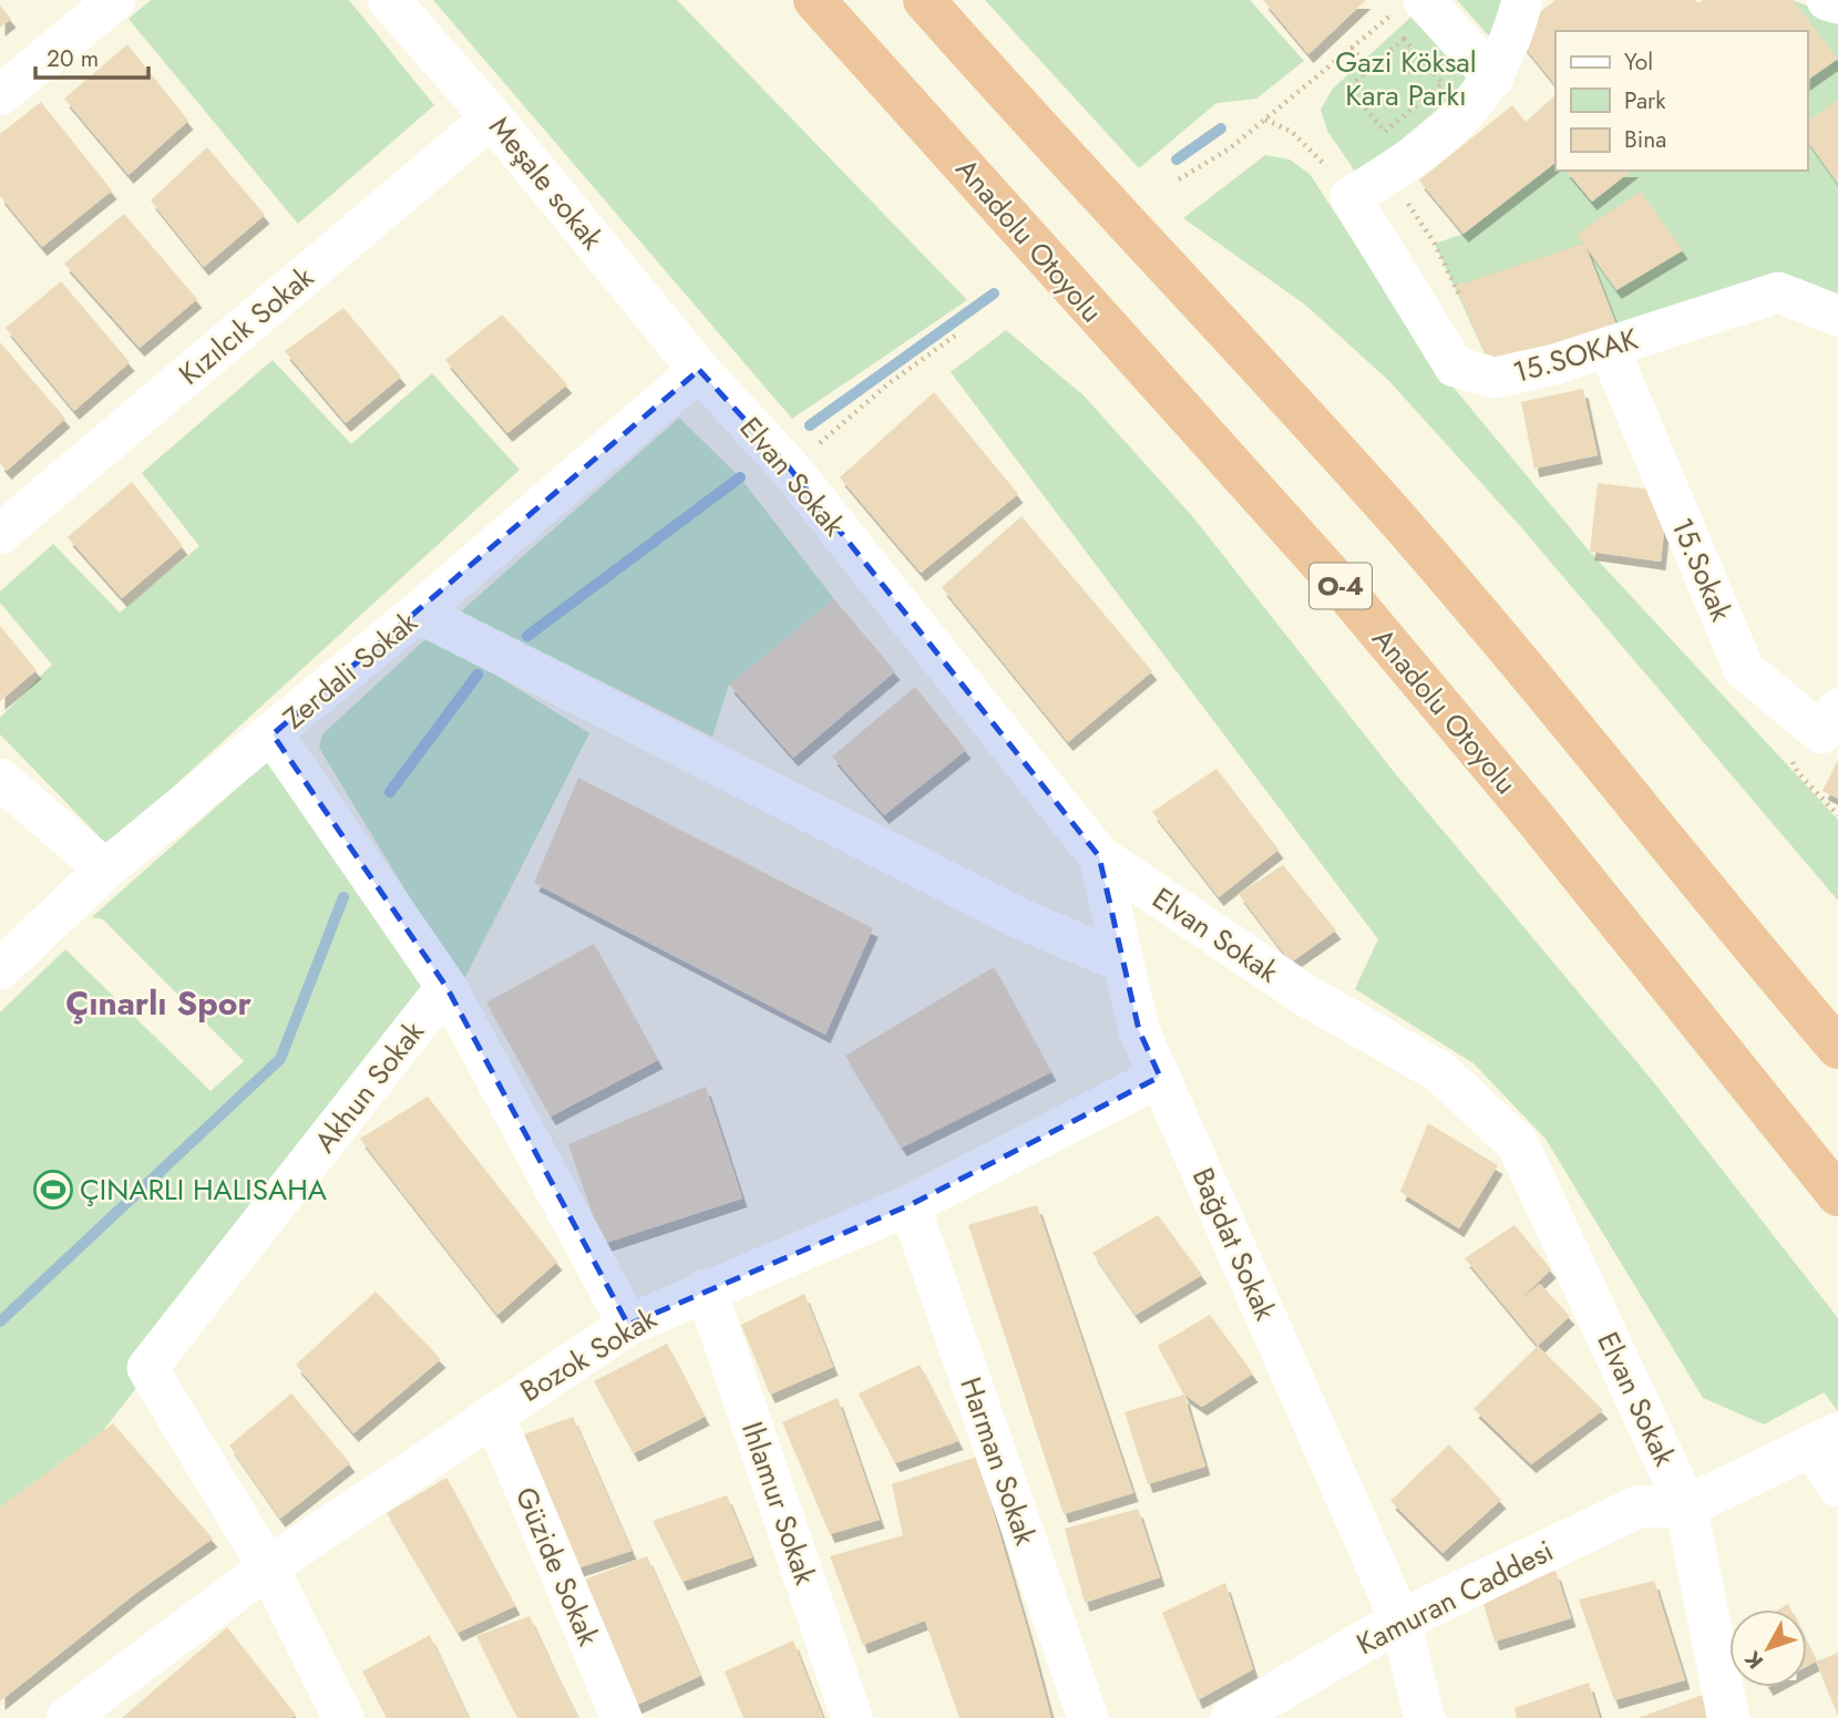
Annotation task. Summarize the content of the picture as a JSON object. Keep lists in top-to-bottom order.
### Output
{
  "streets": {
    "highway": ["Anadolu Otoyolu", "O-4"],
    "street": [
      "Meşale sokak",
      "Kızılcık Sokak",
      "15.SOKAK",
      "Elvan Sokak",
      "15.Sokak",
      "Zerdali Sokak",
      "Akhun Sokak",
      "Bağdat Sokak",
      "Bozok Sokak",
      "Harman Sokak",
      "Ihlamur Sokak",
      "Güzide Sokak",
      "Kamuran Caddesi"
    ]
  },
  "crossings": [
    ["Meşale sokak", "Kızılcık Sokak"],
    ["Meşale sokak", "Elvan Sokak"],
    ["Meşale sokak", "Zerdali Sokak"],
    ["15.SOKAK", "15.Sokak"],
    ["Elvan Sokak", "Zerdali Sokak"],
    ["Elvan Sokak", "Bağdat Sokak"],
    ["Elvan Sokak", "Kamuran Caddesi"],
    ["Zerdali Sokak", "Akhun Sokak"],
    ["Akhun Sokak", "Bozok Sokak"],
    ["Bağdat Sokak", "Bozok Sokak"],
    ["Bağdat Sokak", "Kamuran Caddesi"],
    ["Bozok Sokak", "Harman Sokak"],
    ["Bozok Sokak", "Ihlamur Sokak"],
    ["Bozok Sokak", "Güzide Sokak"]
  ],
  "districts": ["Çınarlı Spor"],
  "parks": ["Gazi Köksal Kara Parkı"],
  "places": {
    "sports": ["ÇINARLI HALISAHA"]
  },
  "legend": ["Yol", "Park", "Bina"],
  "scale_bar": "20 m",
  "north": "bottom left"
}
